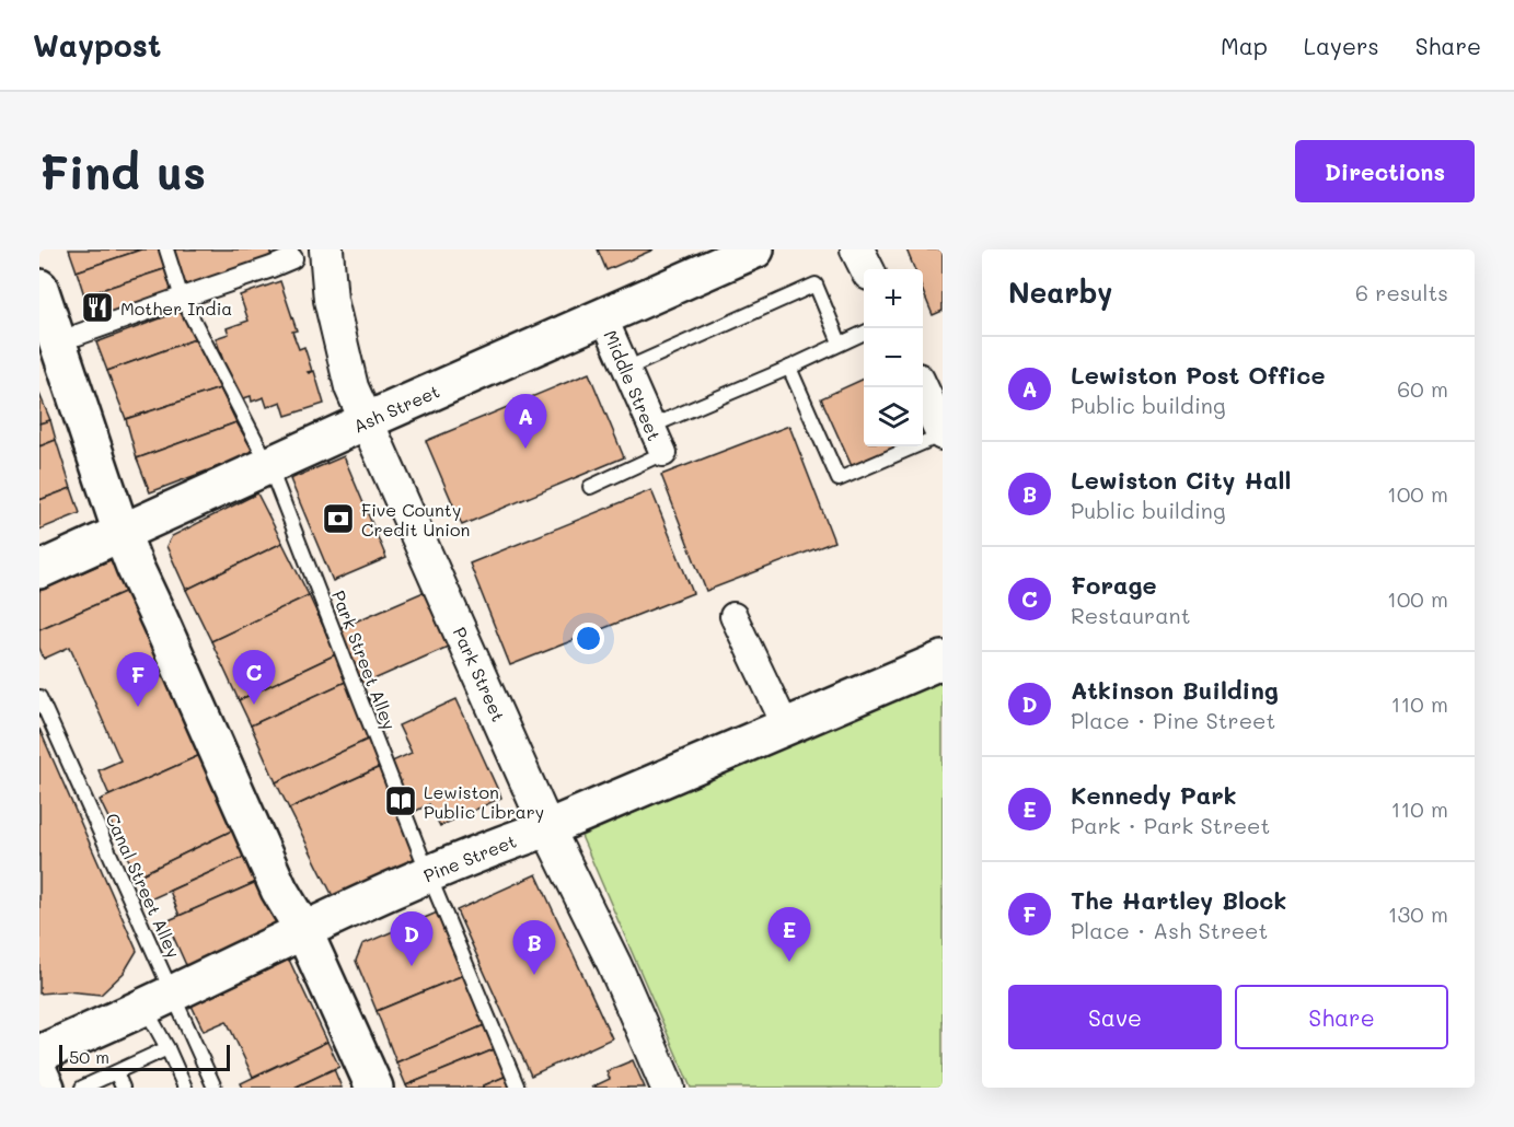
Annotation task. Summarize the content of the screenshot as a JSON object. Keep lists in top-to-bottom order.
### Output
{
  "streets": {
    "main road": ["Ash Street", "Pine Street"],
    "street": ["Middle Street", "Park Street"],
    "lane": ["Park Street Alley", "Canal Street Alley"]
  },
  "crossings": [
    ["Middle Street", "Ash Street"],
    ["Ash Street", "Park Street Alley"],
    ["Ash Street", "Park Street"],
    ["Park Street Alley", "Pine Street"],
    ["Park Street", "Pine Street"],
    ["Pine Street", "Canal Street Alley"]
  ],
  "places": {
    "restaurant": ["Mother India"],
    "bank": ["Five County Credit Union"],
    "library": ["Lewiston Public Library"]
  },
  "scale_bar": "50 m",
  "page": {
    "header": "Waypost",
    "nav": ["Map", "Layers", "Share"],
    "buttons": [
      "Directions",
      ["Save", "Share"]
    ],
    "title": "Find us",
    "heading": ["Nearby", "6 results"],
    "map_buttons": ["+", "−"],
    "list": [
      {
        "mark": "A",
        "name": "Lewiston Post Office",
        "note": "Public building",
        "value": "60 m"
      },
      {
        "mark": "B",
        "name": "Lewiston City Hall",
        "note": "Public building",
        "value": "100 m"
      },
      {
        "mark": "C",
        "name": "Forage",
        "note": "Restaurant",
        "value": "100 m"
      },
      {
        "mark": "D",
        "name": "Atkinson Building",
        "note": "Place · Pine Street",
        "value": "110 m"
      },
      {
        "mark": "E",
        "name": "Kennedy Park",
        "note": "Park · Park Street",
        "value": "110 m"
      },
      {
        "mark": "F",
        "name": "The Hartley Block",
        "note": "Place · Ash Street",
        "value": "130 m"
      }
    ],
    "pins": [
      "A",
      "C",
      "F",
      "E",
      "D",
      "B"
    ],
    "scale": "50 m"
  }
}
